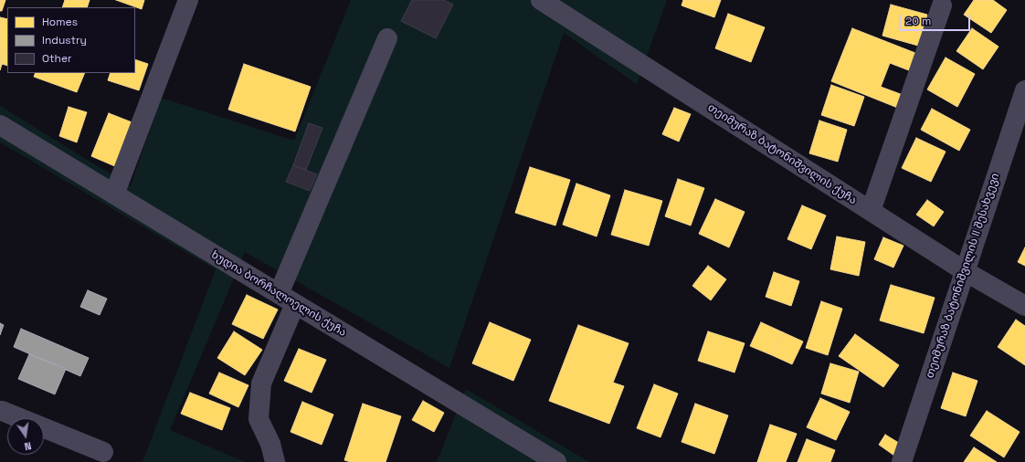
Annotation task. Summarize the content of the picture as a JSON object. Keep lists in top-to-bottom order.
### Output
{
  "streets": {
    "street": ["თეიმურაზ ბატონიშვილის ქუჩა", "თეიმურაზ ბატონიშვილის II შესახვევი", "ხუდია ბორჩალოელის ქუჩა"]
  },
  "crossings": [
    ["თეიმურაზ ბატონიშვილის ქუჩა", "თეიმურაზ ბატონიშვილის II შესახვევი"]
  ],
  "legend": ["Homes", "Industry", "Other"],
  "scale_bar": "20 m",
  "north": "bottom"
}
